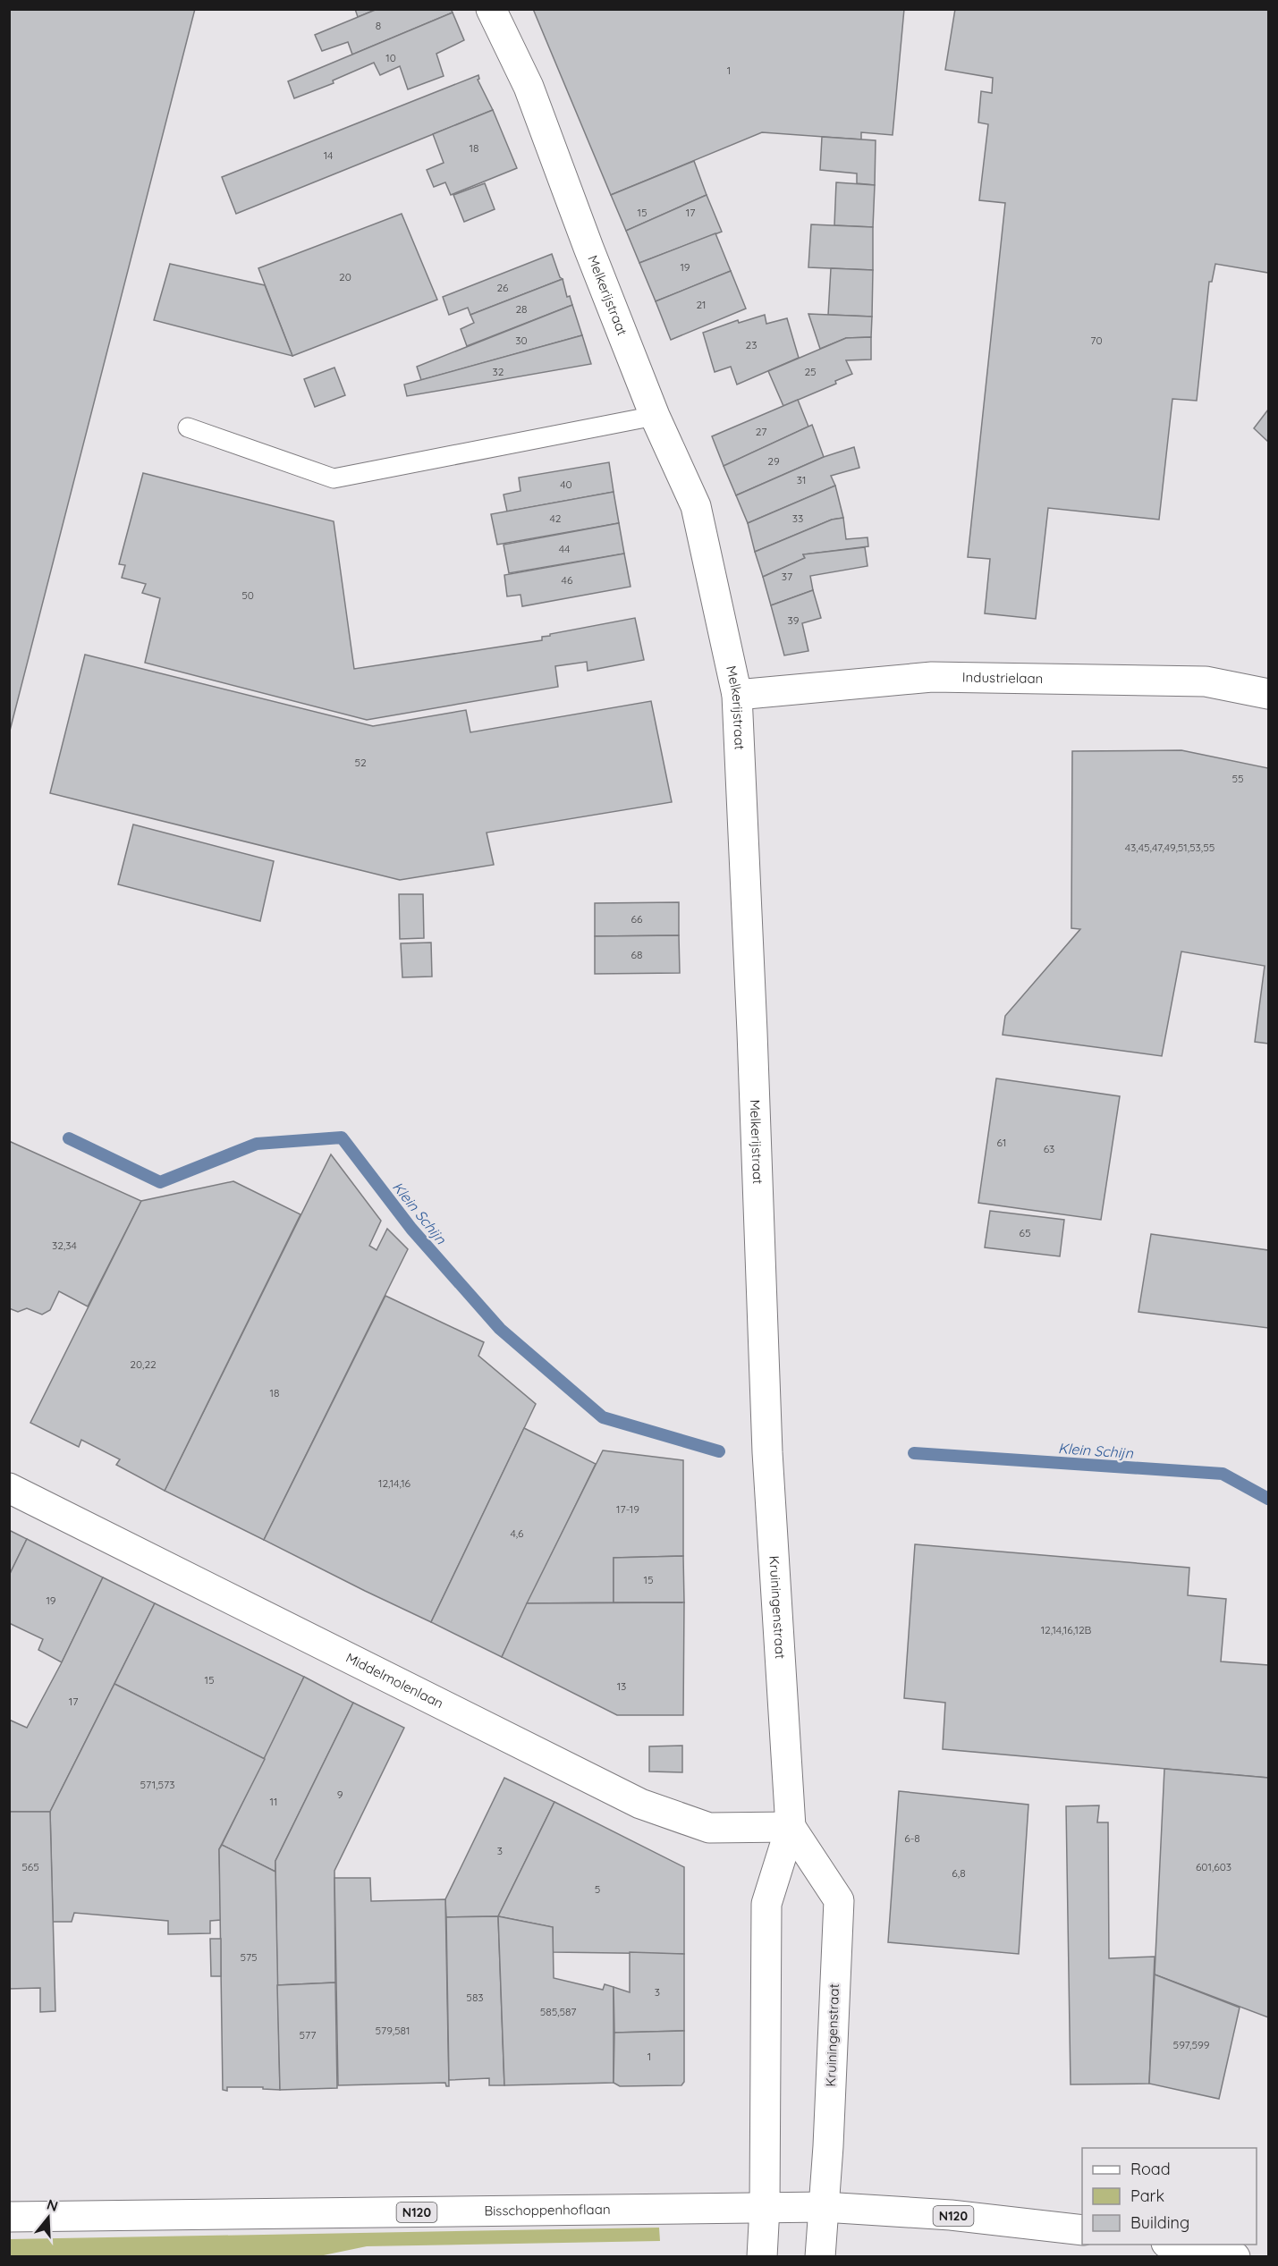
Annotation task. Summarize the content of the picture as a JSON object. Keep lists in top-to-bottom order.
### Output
{
  "streets": {
    "street": [
      "Melkerijstraat",
      "Industrielaan",
      "Kruiningenstraat",
      "Middelmolenlaan",
      "Bisschoppenhoflaan",
      "N120"
    ]
  },
  "crossings": [
    ["Melkerijstraat", "Industrielaan"],
    ["Melkerijstraat", "Kruiningenstraat"],
    ["Kruiningenstraat", "Middelmolenlaan"],
    ["Kruiningenstraat", "Bisschoppenhoflaan"]
  ],
  "water": ["Klein Schijn"],
  "house_numbers": [
    "8",
    "10",
    "1",
    "18",
    "14",
    "15",
    "17",
    "19",
    "20",
    "26",
    "21",
    "28",
    "30",
    "70",
    "23",
    "32",
    "25",
    "27",
    "29",
    "31",
    "40",
    "42",
    "33",
    "44",
    "37",
    "46",
    "50",
    "39",
    "52",
    "55",
    "43,45,47,49,51,53,55",
    "66",
    "68",
    "61",
    "63",
    "65",
    "32,34",
    "20,22",
    "18",
    "12,14,16",
    "17-19",
    "4,6",
    "15",
    "19",
    "12,14,16,12B",
    "15",
    "13",
    "17",
    "571,573",
    "9",
    "11",
    "6-8",
    "3",
    "565",
    "601,603",
    "6,8",
    "5",
    "575",
    "3",
    "583",
    "585,587",
    "579,581",
    "577",
    "597,599",
    "1"
  ],
  "legend": ["Road", "Park", "Building"],
  "north": "top"
}
